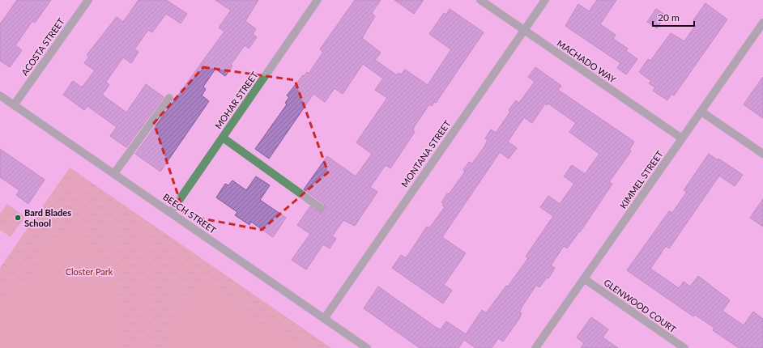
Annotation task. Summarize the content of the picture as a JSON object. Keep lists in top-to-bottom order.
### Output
{
  "streets": {
    "street": [
      "ACOSTA STREET",
      "MACHADO WAY",
      "MOHAR STREET",
      "MONTANA STREET",
      "KIMMEL STREET",
      "BEECH STREET",
      "GLENWOOD COURT"
    ]
  },
  "crossings": [
    ["ACOSTA STREET", "BEECH STREET"],
    ["MACHADO WAY", "MONTANA STREET"],
    ["MACHADO WAY", "KIMMEL STREET"],
    ["MOHAR STREET", "BEECH STREET"],
    ["MONTANA STREET", "BEECH STREET"],
    ["KIMMEL STREET", "GLENWOOD COURT"]
  ],
  "parks": ["Closter Park"],
  "places": ["Bard Blades School"],
  "scale_bar": "20 m"
}
